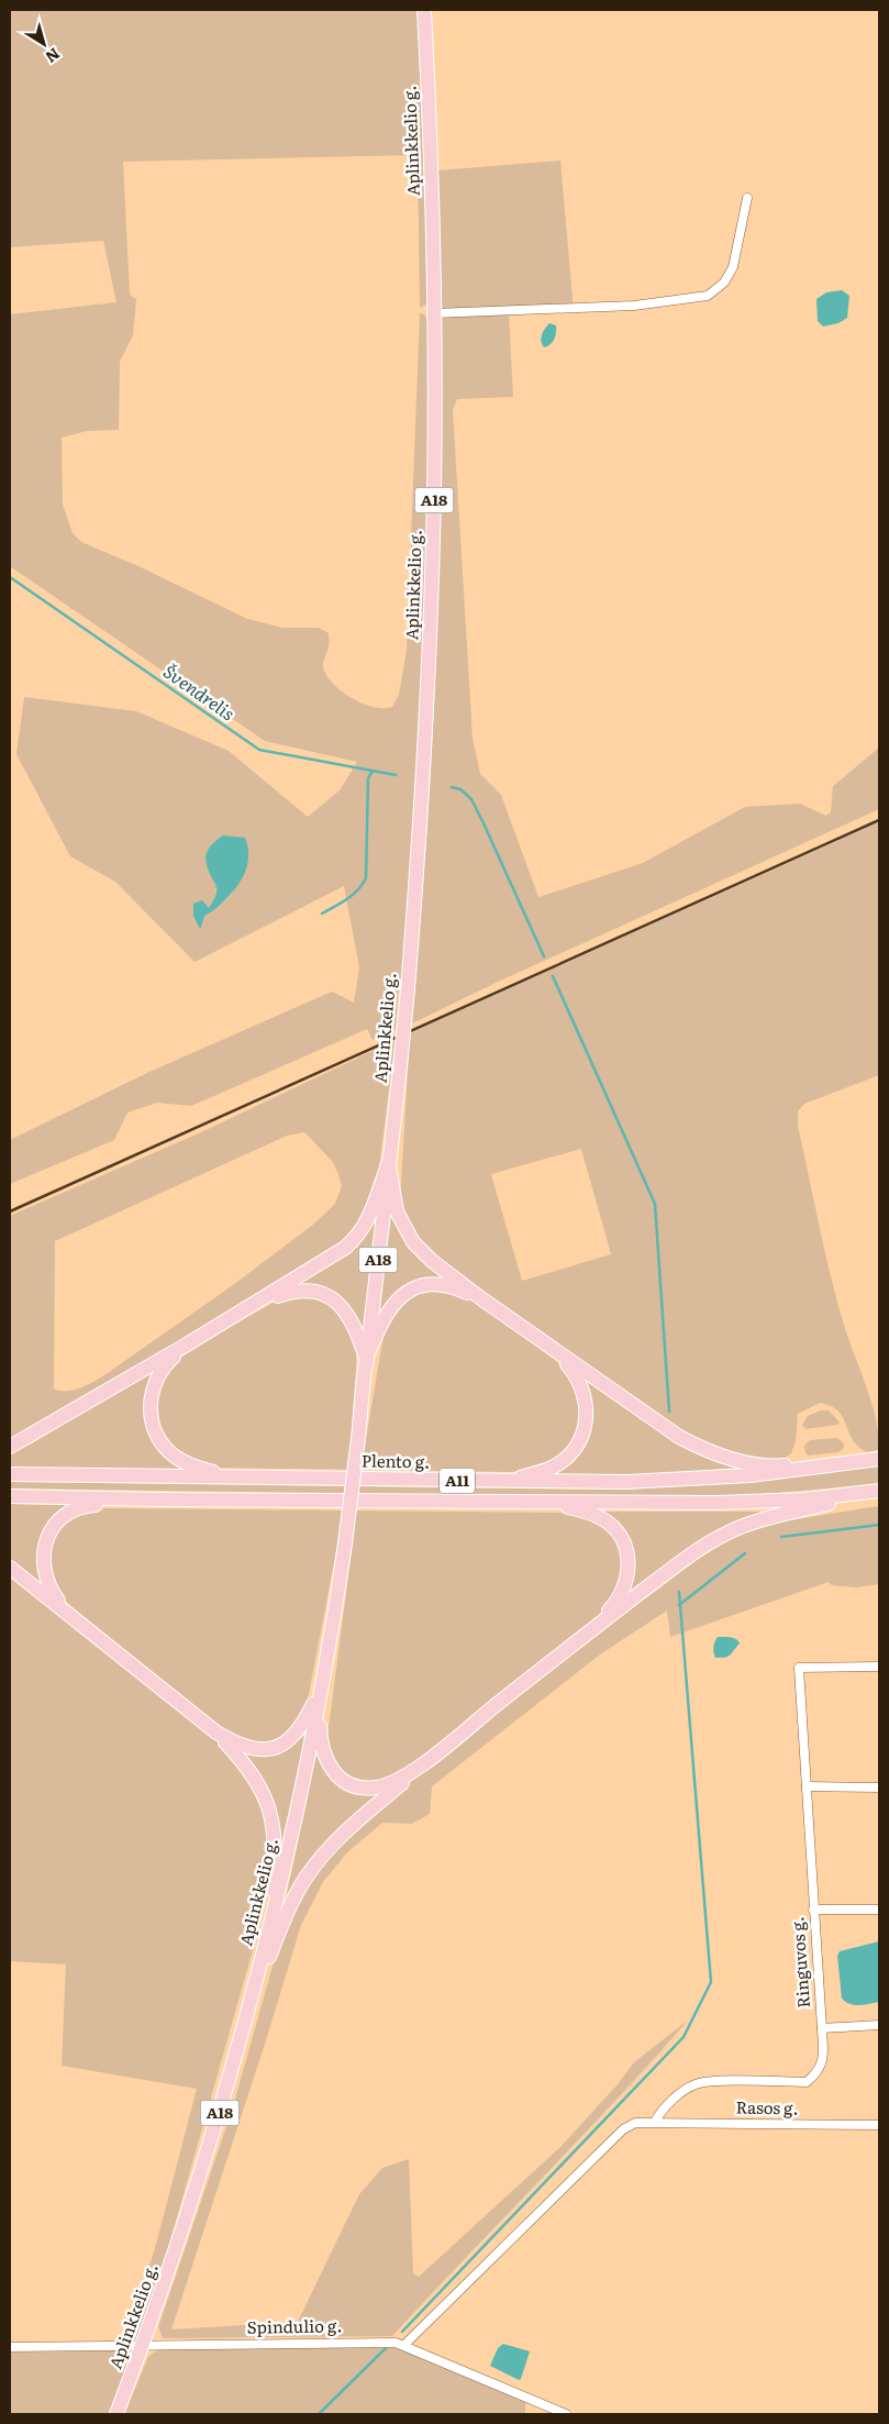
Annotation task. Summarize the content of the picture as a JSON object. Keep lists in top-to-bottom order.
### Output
{
  "streets": {
    "highway": [
      "Aplinkkelio g.",
      "A18",
      "Plento g.",
      "A11"
    ],
    "street": ["Ringuvos g.", "Rasos g.", "Spindulio g."]
  },
  "crossings": [
    ["Aplinkkelio g.", "Spindulio g."],
    ["Ringuvos g.", "Rasos g."],
    ["Rasos g.", "Spindulio g."]
  ],
  "water": ["Švendrelis"],
  "north": "bottom right"
}
